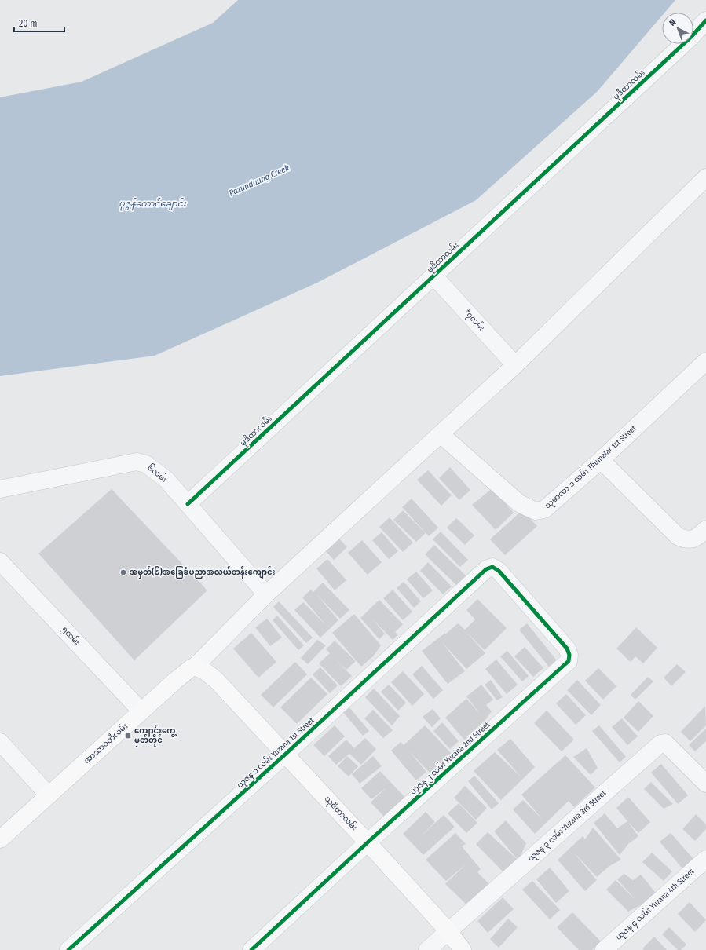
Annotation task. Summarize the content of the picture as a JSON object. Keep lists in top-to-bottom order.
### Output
{
  "streets": {
    "main road": ["အာသာဝတီလမ်း", "သုဇိတာလမ်း"],
    "street": [
      "မုဒိတာလမ်း",
      "*၇လမ်း",
      "သုမာလာ ၁ လမ်း Thumalar 1st Street",
      "၆လမ်း",
      "၅လမ်း",
      "ယုဇန ၁ လမ်း Yuzana 1st Street",
      "ယုဇန ၂ လမ်း Yuzana 2nd Street",
      "ယုဇန ၃ လမ်း Yuzana 3rd Street",
      "ယုဇန ၄ လမ်း Yuzana 4th Street"
    ]
  },
  "crossings": [
    ["မုဒိတာလမ်း", "*၇လမ်း"],
    ["မုဒိတာလမ်း", "၆လမ်း"],
    ["၅လမ်း", "အာသာဝတီလမ်း"],
    ["အာသာဝတီလမ်း", "သုဇိတာလမ်း"],
    ["ယုဇန ၁ လမ်း Yuzana 1st Street", "ယုဇန ၂ လမ်း Yuzana 2nd Street"],
    ["ယုဇန ၁ လမ်း Yuzana 1st Street", "သုဇိတာလမ်း"],
    ["ယုဇန ၂ လမ်း Yuzana 2nd Street", "သုဇိတာလမ်း"],
    ["သုဇိတာလမ်း", "ယုဇန ၃ လမ်း Yuzana 3rd Street"]
  ],
  "water": ["Pazundaung Creek", "ပုဇွန်တောင်ချောင်း"],
  "places": {
    "other": ["အမှတ်(၆)အခြေခံပညာအလယ်တန်းကျောင်း"],
    "transit": ["ကျောင်းကွေ့ မှတ်တိုင်"]
  },
  "scale_bar": "20 m",
  "north": "top left"
}
